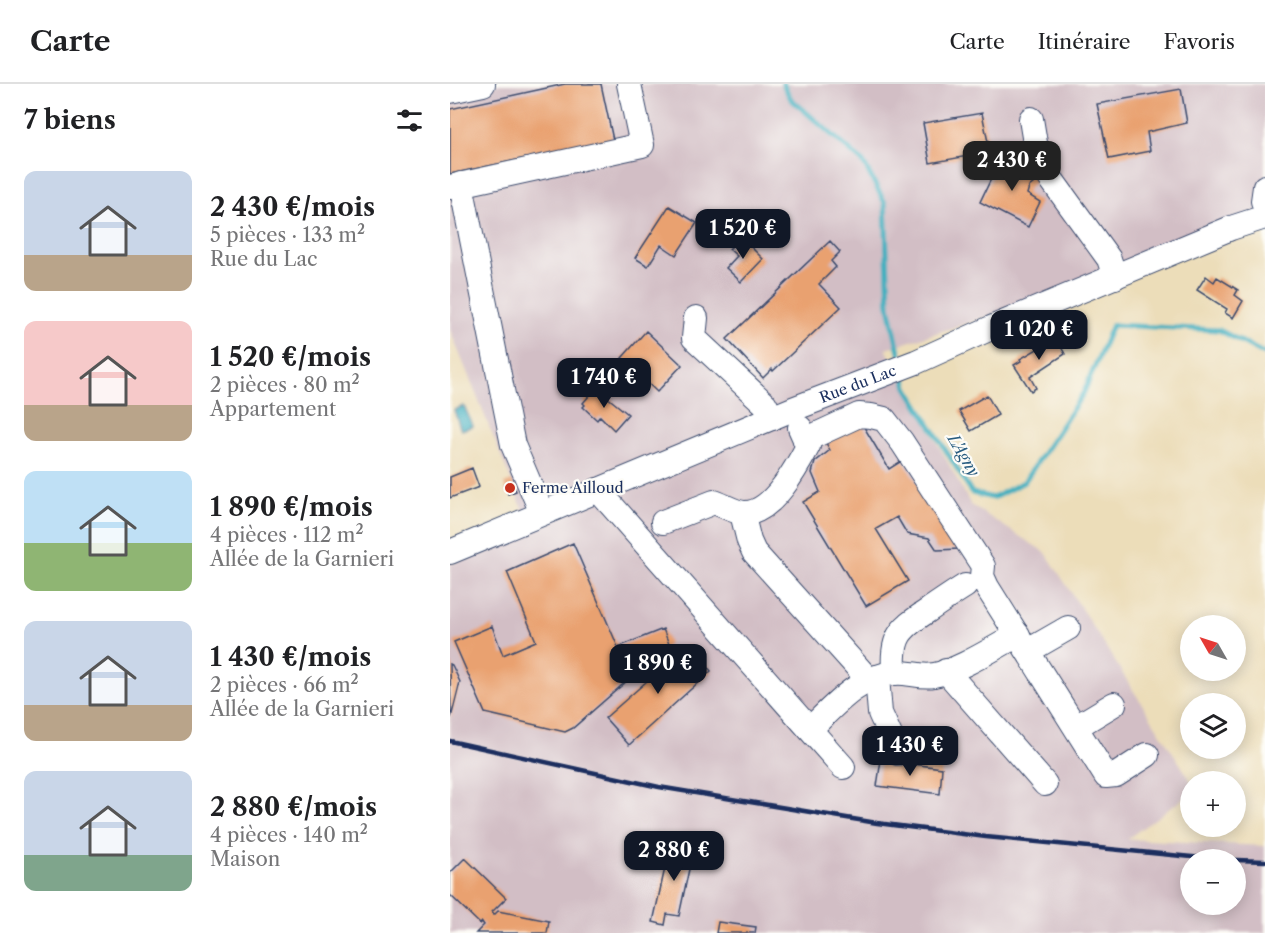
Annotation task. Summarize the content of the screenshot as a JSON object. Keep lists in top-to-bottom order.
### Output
{
  "streets": {
    "street": ["Rue du Lac"]
  },
  "water": ["L'Agny"],
  "places": ["Ferme Ailloud"],
  "north": "top left",
  "page": {
    "header": "Carte",
    "nav": ["Carte", "Itinéraire", "Favoris"],
    "heading": "7 biens",
    "price": [
      "2 430 €",
      "1 520 €",
      "1 020 €",
      "1 740 €",
      "1 890 €",
      "1 430 €",
      "2 880 €"
    ],
    "list": [
      {
        "name": "2 430 €/mois",
        "note": "5 pièces · 133 m² · Rue du Lac"
      },
      {
        "name": "1 520 €/mois",
        "note": "2 pièces · 80 m² · Appartement"
      },
      {
        "name": "1 890 €/mois",
        "note": "4 pièces · 112 m² · Allée de la Garnieri"
      },
      {
        "name": "1 430 €/mois",
        "note": "2 pièces · 66 m² · Allée de la Garnieri"
      },
      {
        "name": "2 880 €/mois",
        "note": "4 pièces · 140 m² · Maison"
      }
    ],
    "map_buttons": ["+", "−"]
  }
}
